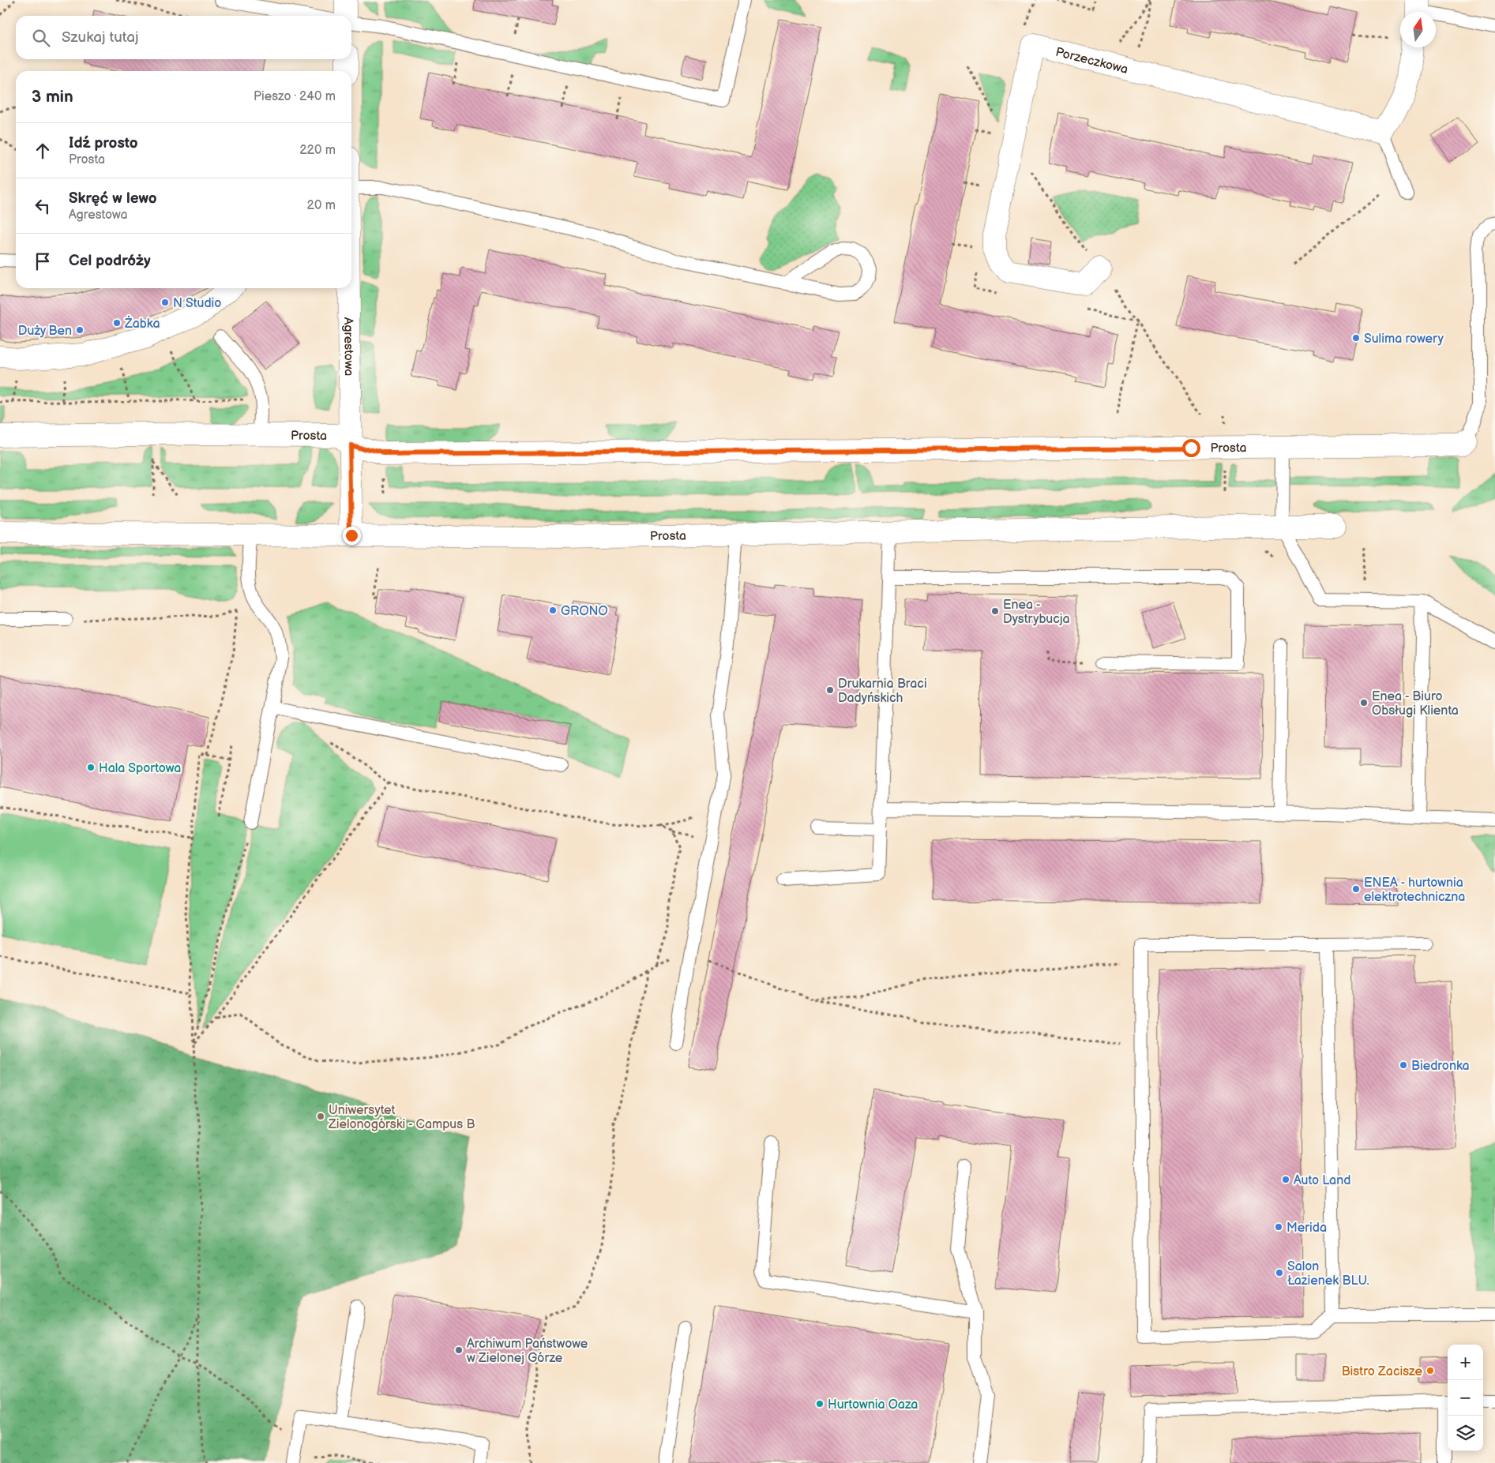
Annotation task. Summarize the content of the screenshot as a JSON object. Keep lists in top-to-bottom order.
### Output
{
  "streets": {
    "street": ["Porzeczkowa", "Agrestowa", "Prosta"]
  },
  "crossings": [
    ["Agrestowa", "Prosta"]
  ],
  "places": [
    "N Studio",
    "Żabka",
    "Duży Ben",
    "Sulima rowery",
    "GRONO",
    "Enea - Dystrybucja",
    "Drukarnia Braci Dadyńskich",
    "Enea - Biuro Obsługi Klienta",
    "Hala Sportowa",
    "ENEA - hurtownia elektrotechniczna",
    "Biedronka",
    "Uniwersytet Zielonogórski - Campus B",
    "Auto Land",
    "Merida",
    "Salon Łazienek BLU.",
    "Archiwum Państwowe w Zielonej Górze",
    "Bistro Zacisze",
    "Hurtownia Oaza"
  ],
  "north": "top",
  "page": {
    "search": "Szukaj tutaj",
    "heading": ["3 min", "Pieszo · 240 m"],
    "list": [
      ["Idź prosto", "Prosta", "220 m"],
      ["Skręć w lewo", "Agrestowa", "20 m"],
      "Cel podróży"
    ],
    "map_buttons": ["+", "−"]
  }
}
